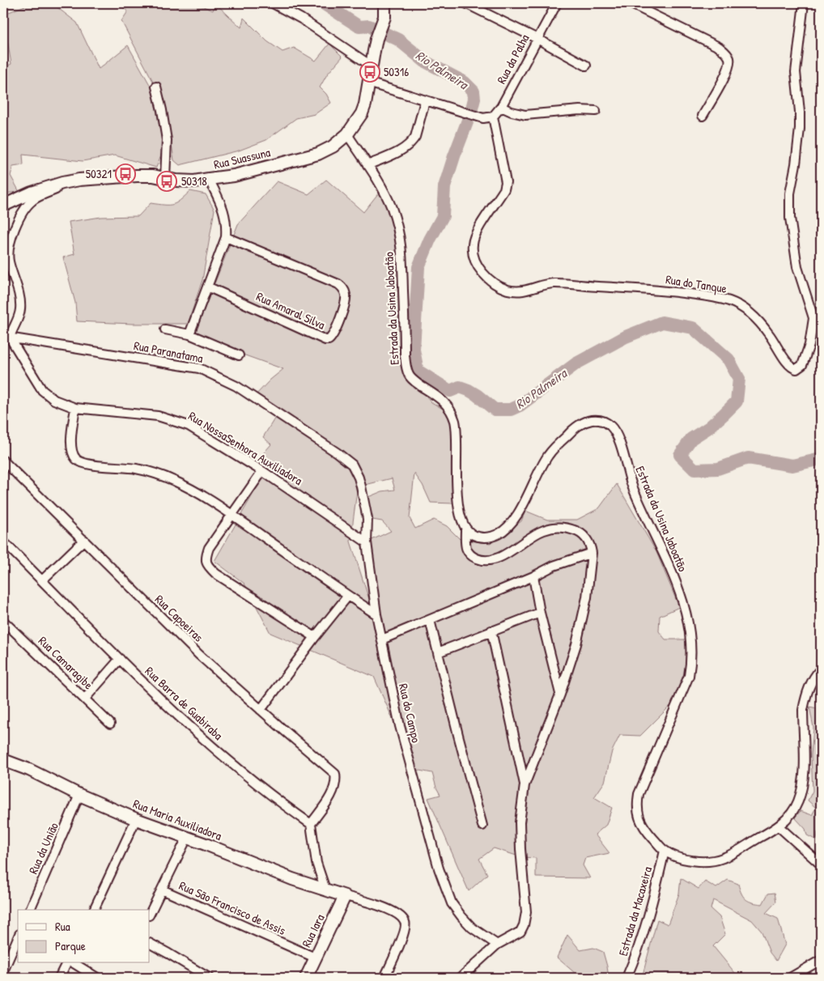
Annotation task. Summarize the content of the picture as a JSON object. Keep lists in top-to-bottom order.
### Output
{
  "streets": {
    "street": [
      "Rua da Palha",
      "Rua Suassuna",
      "Rua do Tanque",
      "Estrada da Usina Jaboatão",
      "Rua Amaral Silva",
      "Rua Paranatama",
      "Rua NossaSenhora Auxiliadora",
      "Rua Capoeiras",
      "Rua Camaragibe",
      "Rua Barra de Guabiraba",
      "Rua do Campo",
      "Rua Maria Auxiliadora",
      "Rua da União",
      "Rua São Francisco de Assis",
      "Estrada da Macaxeira",
      "Rua Iara"
    ]
  },
  "crossings": [
    ["Rua da Palha", "Rua do Tanque"],
    ["Rua Suassuna", "Estrada da Usina Jaboatão"],
    ["Estrada da Usina Jaboatão", "Estrada da Macaxeira"],
    ["Rua Paranatama", "Rua NossaSenhora Auxiliadora"],
    ["Rua Paranatama", "Rua do Campo"],
    ["Rua NossaSenhora Auxiliadora", "Rua do Campo"],
    ["Rua Capoeiras", "Rua Barra de Guabiraba"],
    ["Rua Maria Auxiliadora", "Rua da União"],
    ["Rua Maria Auxiliadora", "Rua Iara"],
    ["Rua São Francisco de Assis", "Rua Iara"]
  ],
  "water": ["Rio Palmeira"],
  "places": {
    "bus stop": ["50316", "50321", "50318"]
  },
  "legend": ["Rua", "Parque"]
}
